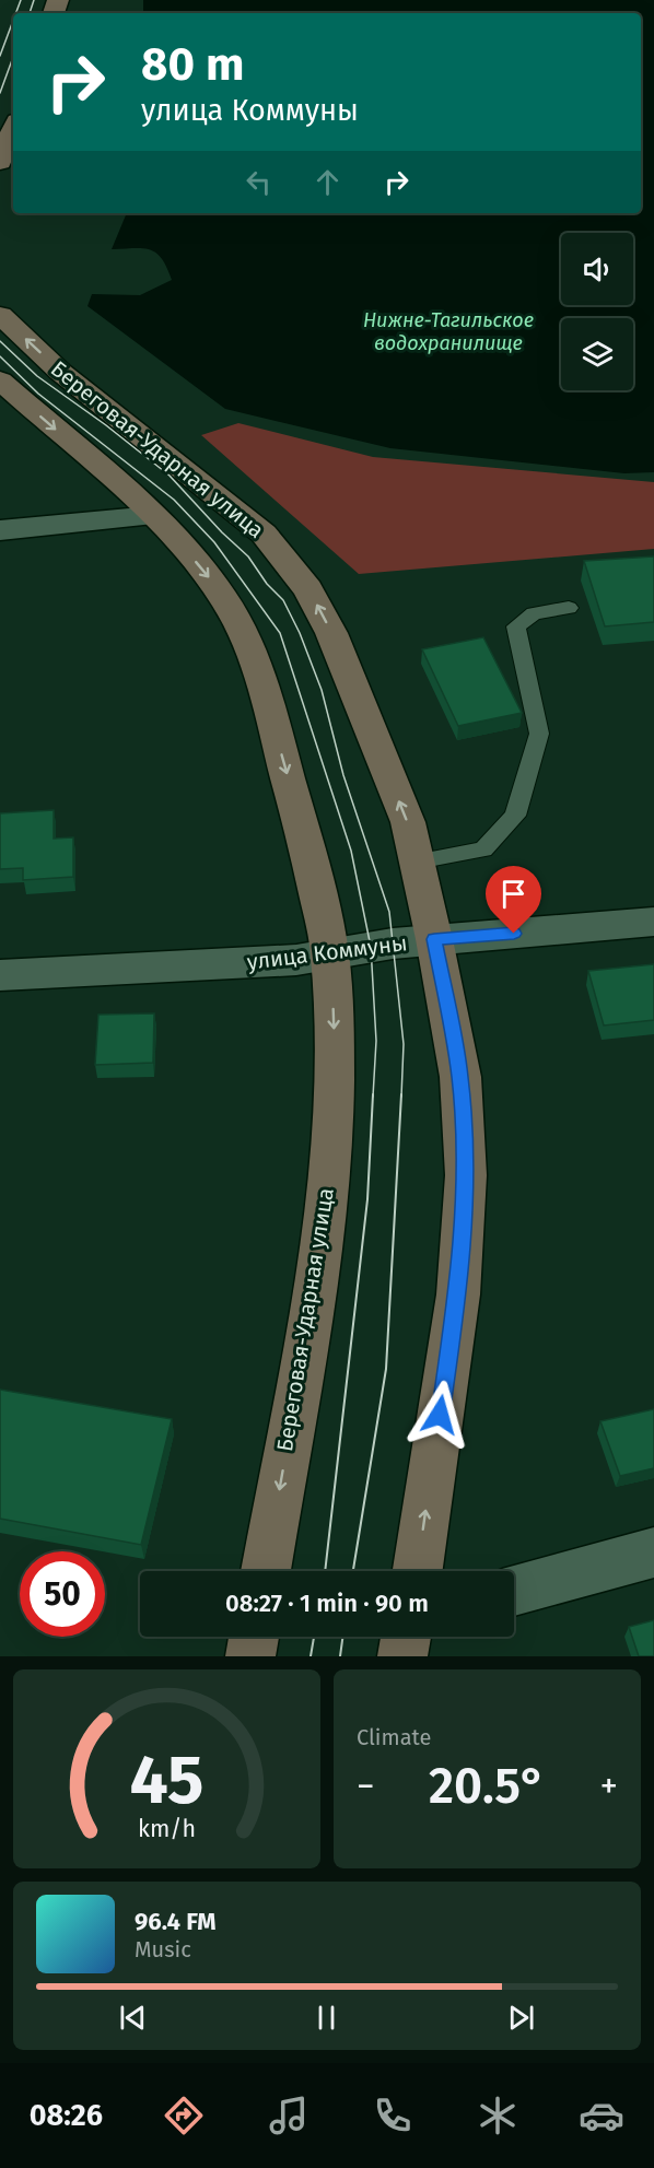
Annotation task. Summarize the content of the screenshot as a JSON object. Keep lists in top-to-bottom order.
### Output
{
  "streets": {
    "main road": ["Береговая-Ударная улица"],
    "street": ["улица Коммуны"]
  },
  "crossings": [
    ["Береговая-Ударная улица", "улица Коммуны"]
  ],
  "water": ["Нижне-Тагильское водохранилище"],
  "page": {
    "turn": ["80 m", "улица Коммуны"],
    "limit": "50",
    "trip": "08:27 · 1 min · 90 m",
    "tile": "Climate",
    "heat": ["−", "20.5°", "+"],
    "song": ["96.4 FM", "Music"],
    "tabs": "08:26",
    "gauge": ["45", "km/h"]
  }
}
